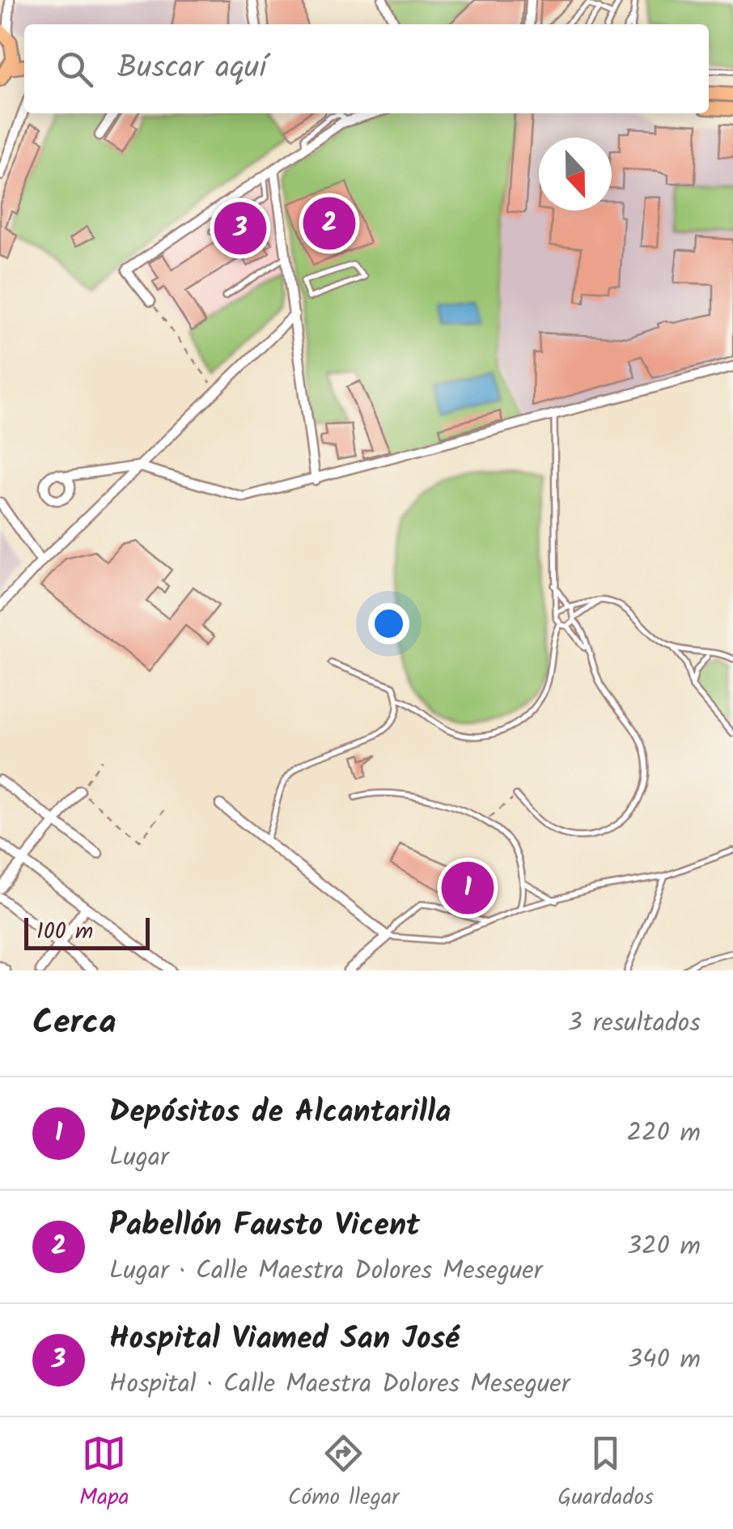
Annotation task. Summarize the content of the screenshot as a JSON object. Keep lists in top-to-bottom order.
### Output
{
  "scale_bar": "100 m",
  "north": "bottom",
  "page": {
    "search": "Buscar aquí",
    "pins": ["2", "3", "1"],
    "scale": "100 m",
    "heading": ["Cerca", "3 resultados"],
    "list": [
      {
        "mark": "1",
        "name": "Depósitos de Alcantarilla",
        "note": "Lugar",
        "value": "220 m"
      },
      {
        "mark": "2",
        "name": "Pabellón Fausto Vicent",
        "note": "Lugar · Calle Maestra Dolores Meseguer",
        "value": "320 m"
      },
      {
        "mark": "3",
        "name": "Hospital Viamed San José",
        "note": "Hospital · Calle Maestra Dolores Meseguer",
        "value": "340 m"
      }
    ],
    "nav": ["Mapa", "Cómo llegar", "Guardados"]
  }
}
